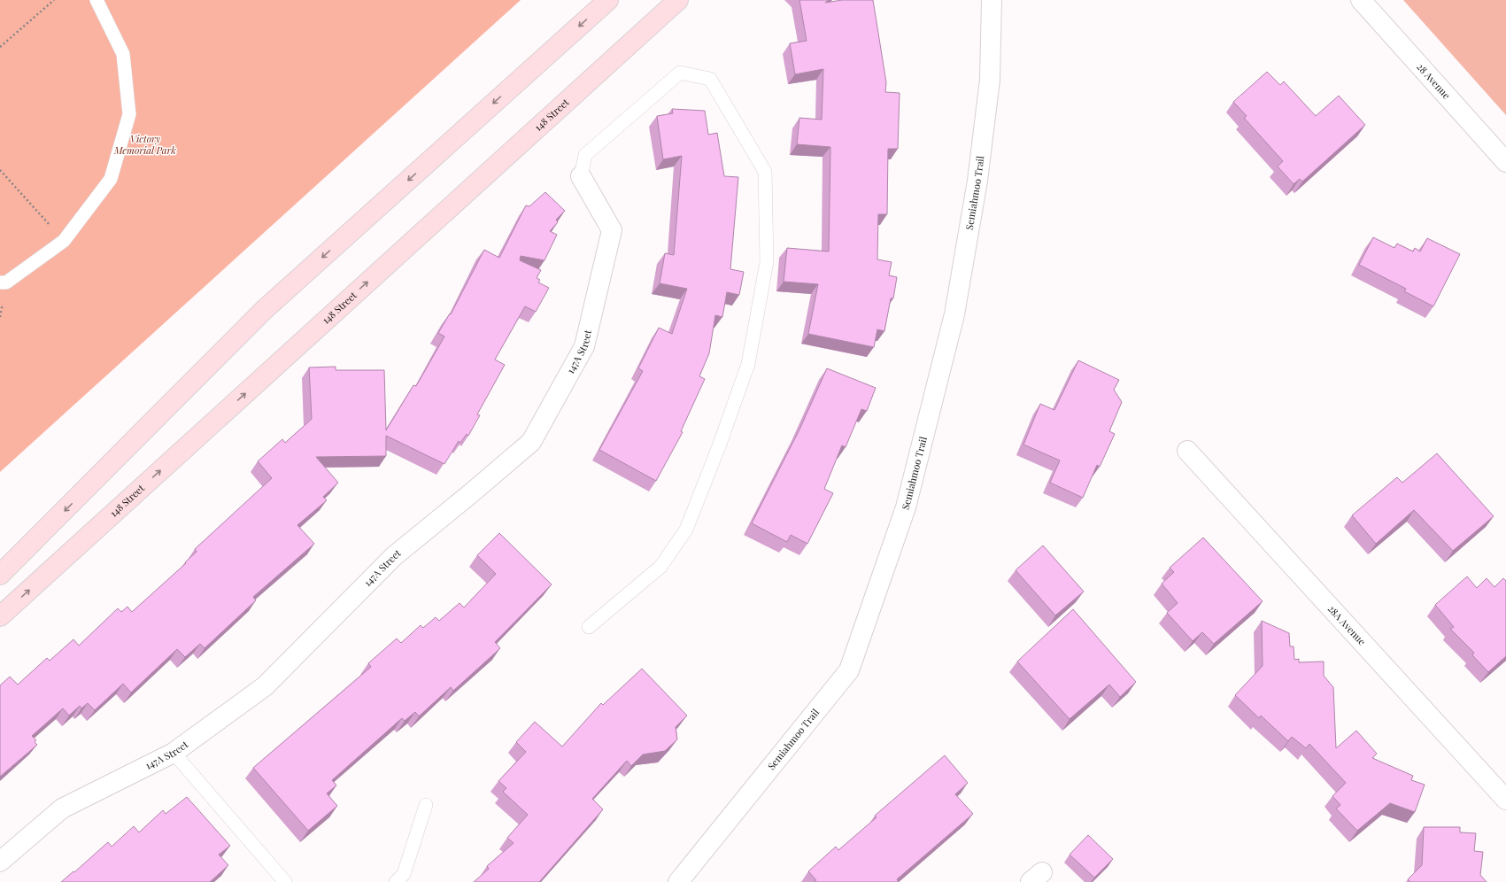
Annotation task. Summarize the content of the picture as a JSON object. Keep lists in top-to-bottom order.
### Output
{
  "streets": {
    "main road": ["148 Street"],
    "street": [
      "28 Avenue",
      "Semiahmoo Trail",
      "147A Street",
      "28A Avenue"
    ]
  },
  "parks": ["Victory Memorial Park"]
}
